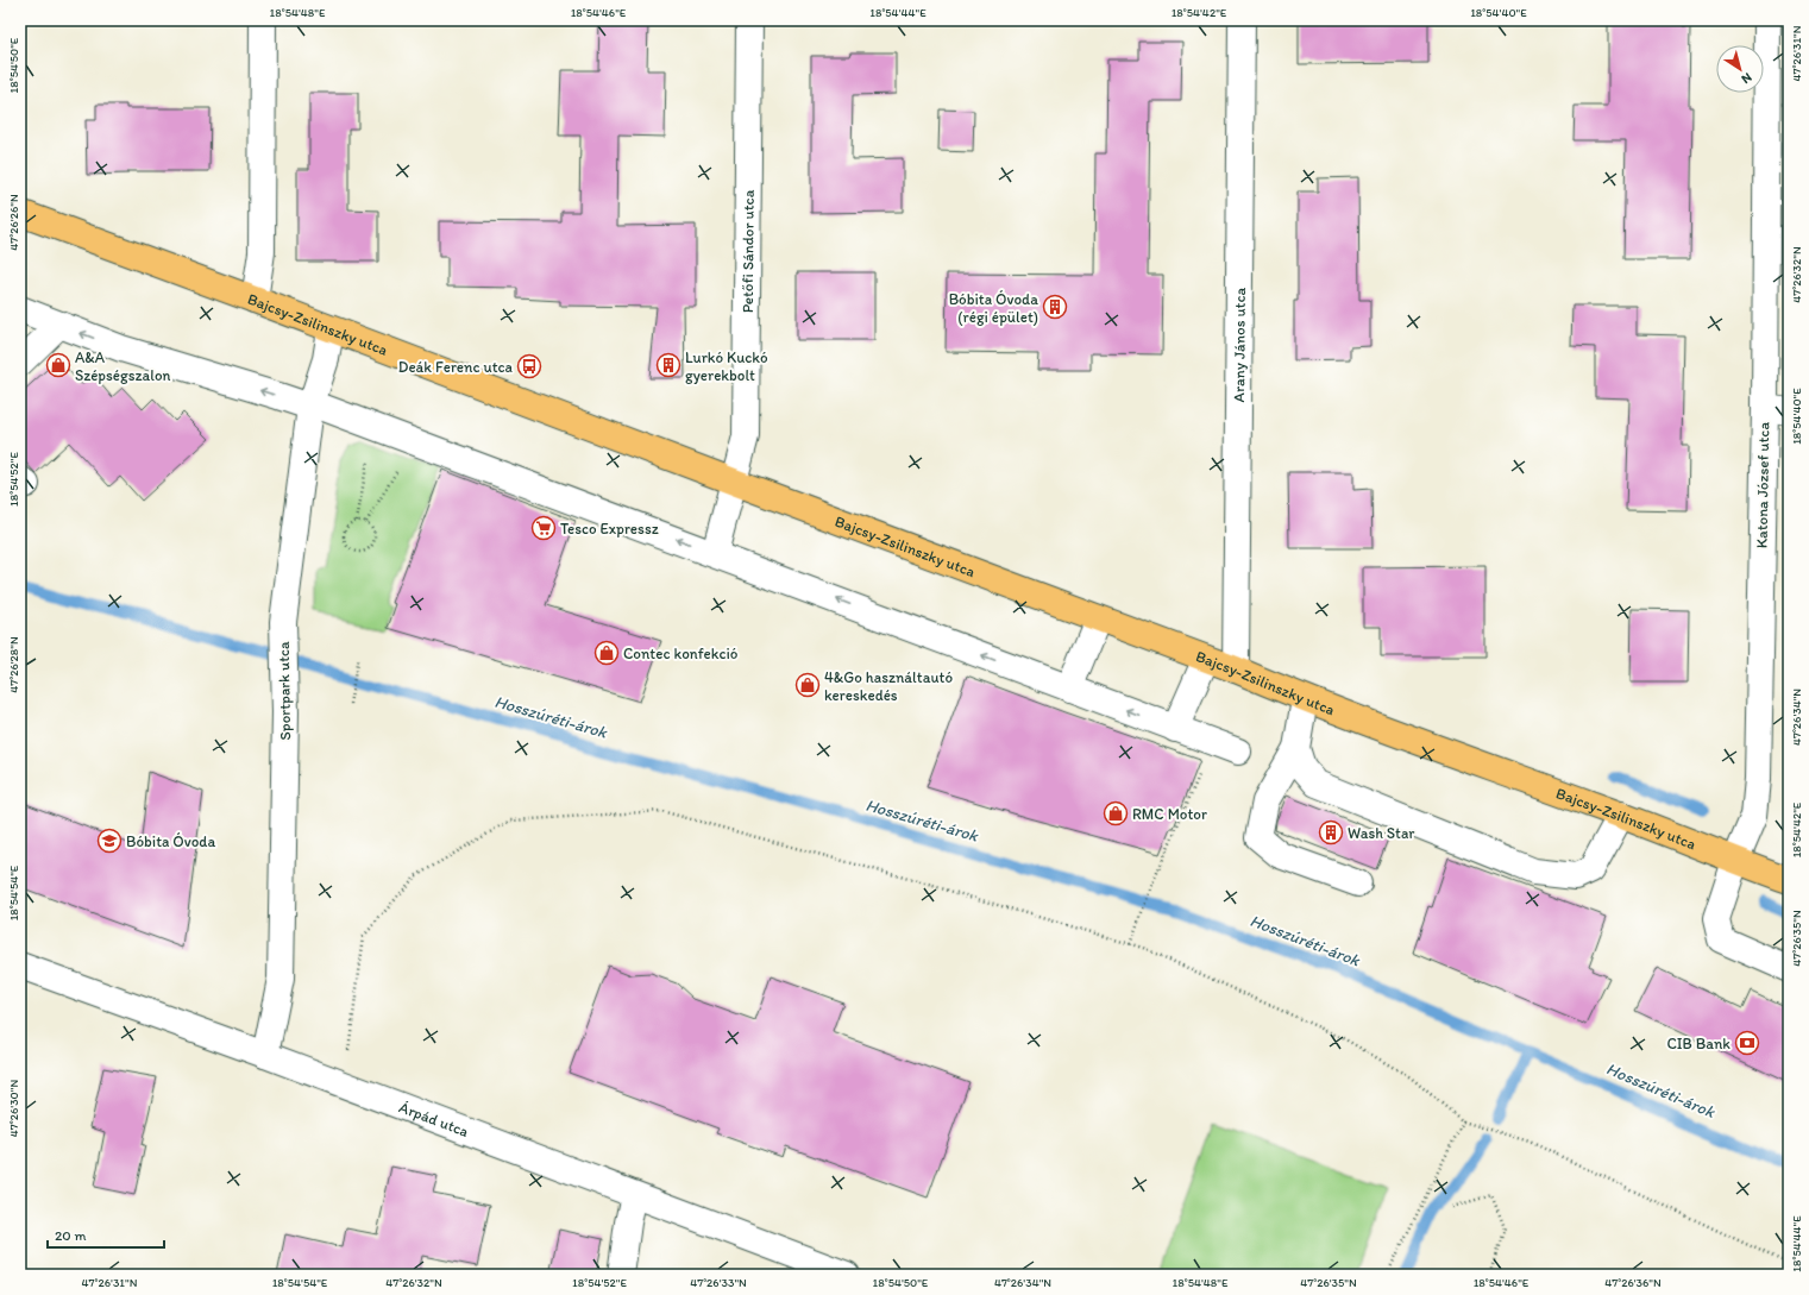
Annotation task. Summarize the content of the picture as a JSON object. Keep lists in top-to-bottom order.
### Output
{
  "streets": {
    "main road": ["Bajcsy-Zsilinszky utca"],
    "street": [
      "Petőfi Sándor utca",
      "Arany János utca",
      "Katona József utca",
      "Sportpark utca",
      "Árpád utca"
    ]
  },
  "crossings": [
    ["Petőfi Sándor utca", "Bajcsy-Zsilinszky utca"],
    ["Bajcsy-Zsilinszky utca", "Arany János utca"],
    ["Bajcsy-Zsilinszky utca", "Katona József utca"],
    ["Bajcsy-Zsilinszky utca", "Sportpark utca"],
    ["Sportpark utca", "Árpád utca"]
  ],
  "water": ["Hosszúréti-árok"],
  "places": {
    "building": ["Bóbita Óvoda (régi épület)", "Lurkó Kuckó gyerekbolt", "Wash Star"],
    "shop": [
      "A&A Szépségszalon",
      "Contec konfekció",
      "4&Go használtautó kereskedés",
      "RMC Motor"
    ],
    "bus stop": ["Deák Ferenc utca"],
    "supermarket": ["Tesco Expressz"],
    "school or university": ["Bóbita Óvoda"],
    "bank": ["CIB Bank"]
  },
  "scale_bar": "20 m",
  "north": "bottom right",
  "coordinates": [
    "18°54'48\"E",
    "18°54'46\"E",
    "18°54'44\"E",
    "18°54'42\"E",
    "18°54'40\"E",
    "47°26'31\"N",
    "18°54'50\"E",
    "47°26'26\"N",
    "47°26'32\"N",
    "18°54'52\"E",
    "47°26'28\"N",
    "47°26'34\"N",
    "18°54'54\"E",
    "47°26'35\"N",
    "47°26'30\"N",
    "47°26'33\"N",
    "47°26'36\"N"
  ]
}
